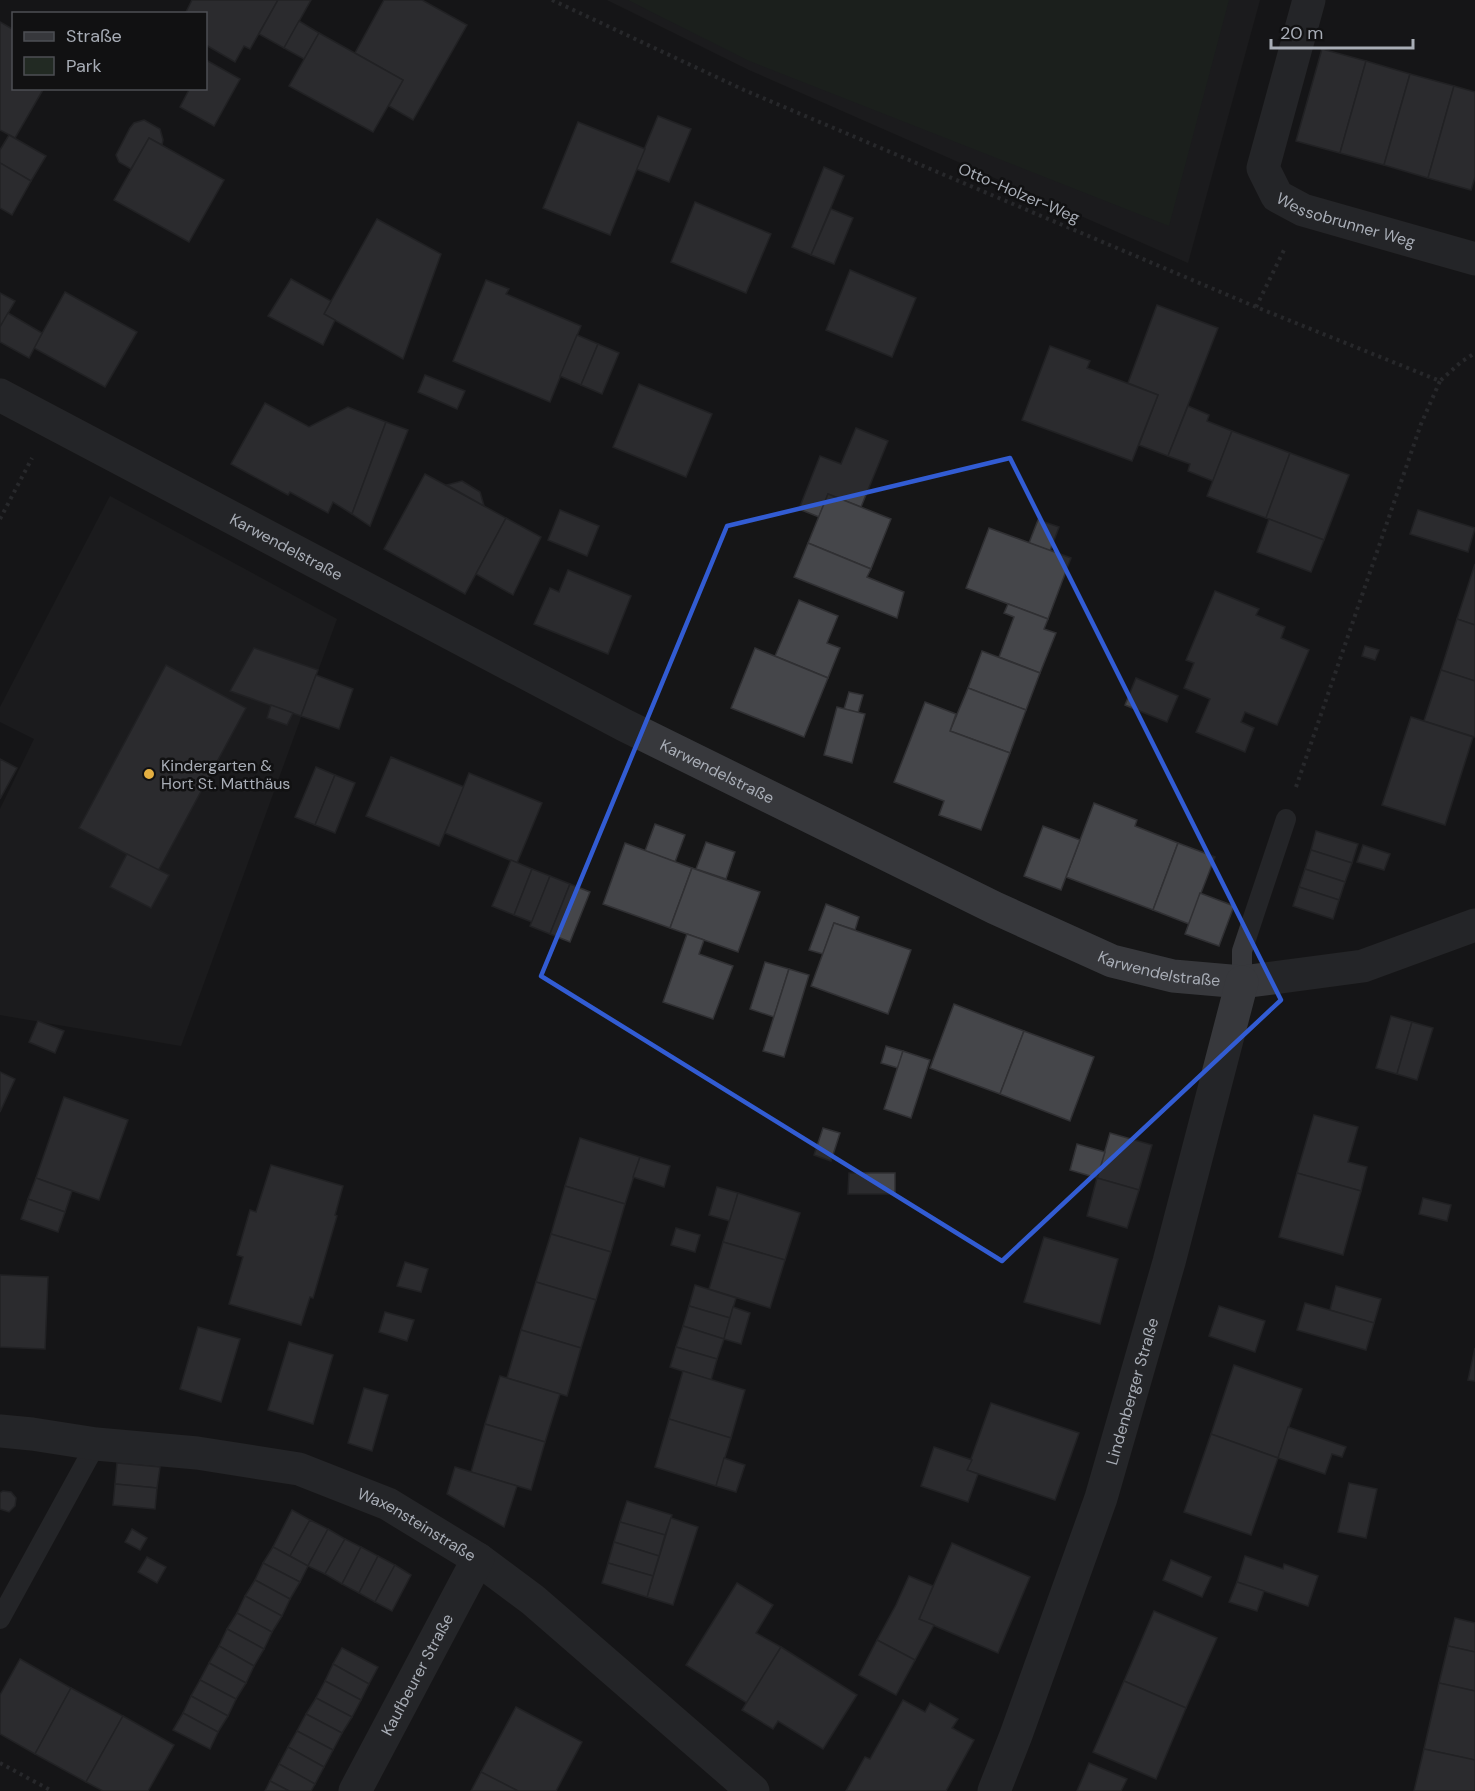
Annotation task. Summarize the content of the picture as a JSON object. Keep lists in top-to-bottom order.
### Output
{
  "streets": {
    "street": [
      "Wessobrunner Weg",
      "Karwendelstraße",
      "Lindenberger Straße",
      "Waxensteinstraße",
      "Kaufbeurer Straße"
    ],
    "path": ["Otto-Holzer-Weg"]
  },
  "crossings": [
    ["Karwendelstraße", "Lindenberger Straße"],
    ["Waxensteinstraße", "Kaufbeurer Straße"]
  ],
  "places": ["Kindergarten & Hort St. Matthäus"],
  "legend": ["Straße", "Park"],
  "scale_bar": "20 m"
}
